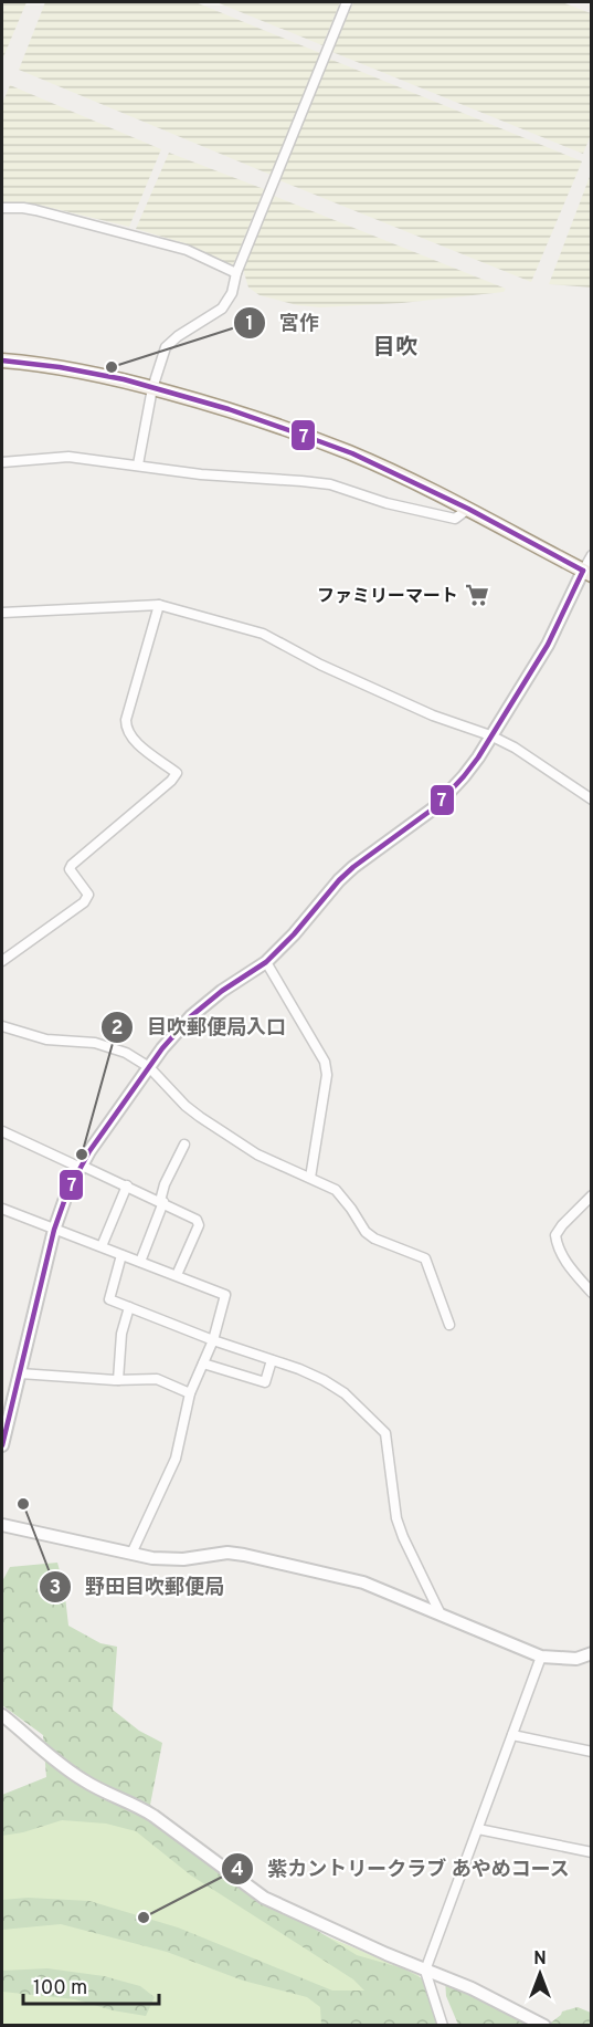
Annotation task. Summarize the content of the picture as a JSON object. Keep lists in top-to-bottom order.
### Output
{
  "districts": ["目吹"],
  "places": {
    "other": [
      "宮作",
      "目吹郵便局入口",
      "野田目吹郵便局",
      "紫カントリークラブ あやめコース"
    ],
    "supermarket": ["ファミリーマート"]
  },
  "lines": ["transit line 7"],
  "scale_bar": "100 m",
  "north": "top"
}
